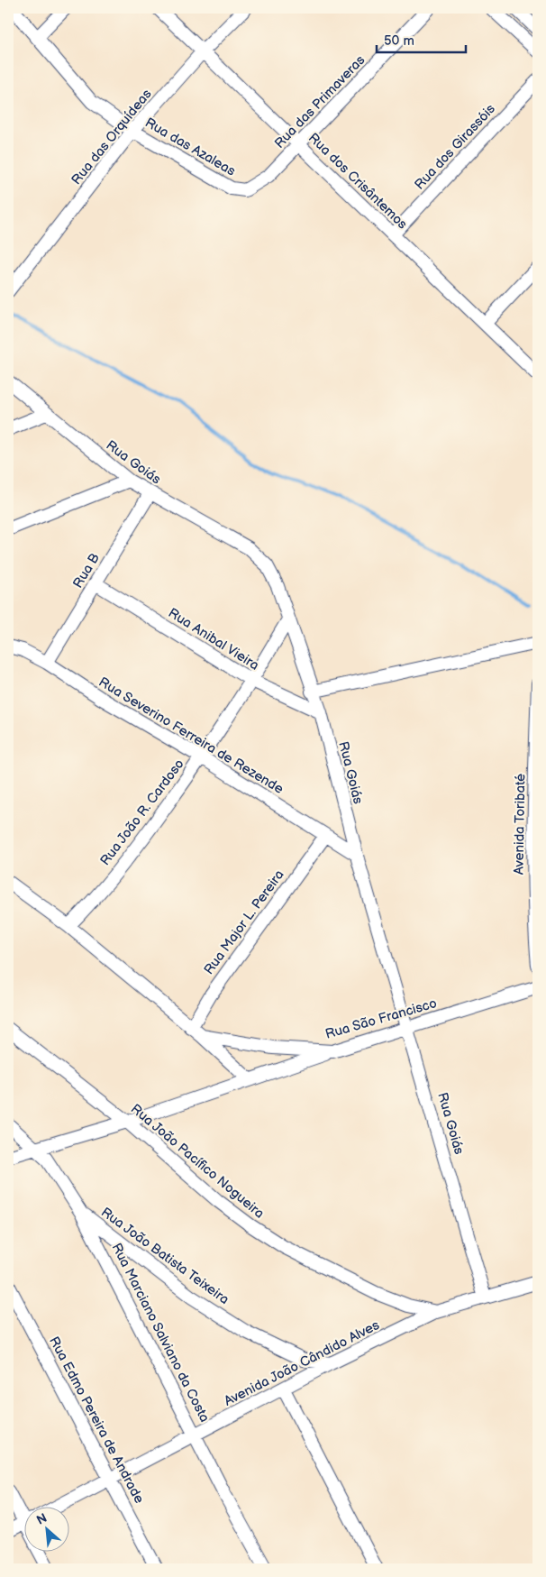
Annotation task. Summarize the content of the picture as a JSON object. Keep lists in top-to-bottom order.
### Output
{
  "streets": {
    "street": [
      "Rua das Primaveras",
      "Rua das Orquídeas",
      "Rua das Azaleas",
      "Rua dos Girassóis",
      "Rua dos Crisântemos",
      "Rua Goiás",
      "Rua B",
      "Rua Anibal Vieira",
      "Rua Severino Ferreira de Rezende",
      "Rua João R. Cardoso",
      "Avenida Toribaté",
      "Rua Major L. Pereira",
      "Rua São Francisco",
      "Rua João Pacífico Nogueira",
      "Rua João Batista Teixeira",
      "Rua Marciano Salviano da Costa",
      "Avenida João Cândido Alves",
      "Rua Edmo Pereira de Andrade"
    ]
  },
  "crossings": [
    ["Rua das Primaveras", "Rua das Azaleas"],
    ["Rua das Primaveras", "Rua dos Crisântemos"],
    ["Rua das Orquídeas", "Rua das Azaleas"],
    ["Rua das Orquídeas", "Rua dos Crisântemos"],
    ["Rua dos Girassóis", "Rua dos Crisântemos"],
    ["Rua Goiás", "Rua B"],
    ["Rua Goiás", "Rua Anibal Vieira"],
    ["Rua Goiás", "Rua Severino Ferreira de Rezende"],
    ["Rua Goiás", "Rua João R. Cardoso"],
    ["Rua Goiás", "Rua São Francisco"],
    ["Rua Goiás", "Rua João Pacífico Nogueira"],
    ["Rua B", "Rua Anibal Vieira"],
    ["Rua B", "Rua Severino Ferreira de Rezende"],
    ["Rua Anibal Vieira", "Rua João R. Cardoso"],
    ["Rua Severino Ferreira de Rezende", "Rua João R. Cardoso"],
    ["Rua Severino Ferreira de Rezende", "Rua Major L. Pereira"],
    ["Rua João R. Cardoso", "Rua São Francisco"],
    ["Rua Major L. Pereira", "Rua São Francisco"],
    ["Rua João Pacífico Nogueira", "Avenida João Cândido Alves"],
    ["Rua João Batista Teixeira", "Rua Marciano Salviano da Costa"],
    ["Rua João Batista Teixeira", "Avenida João Cândido Alves"],
    ["Rua Marciano Salviano da Costa", "Avenida João Cândido Alves"],
    ["Avenida João Cândido Alves", "Rua Edmo Pereira de Andrade"]
  ],
  "scale_bar": "50 m",
  "north": "top left"
}
